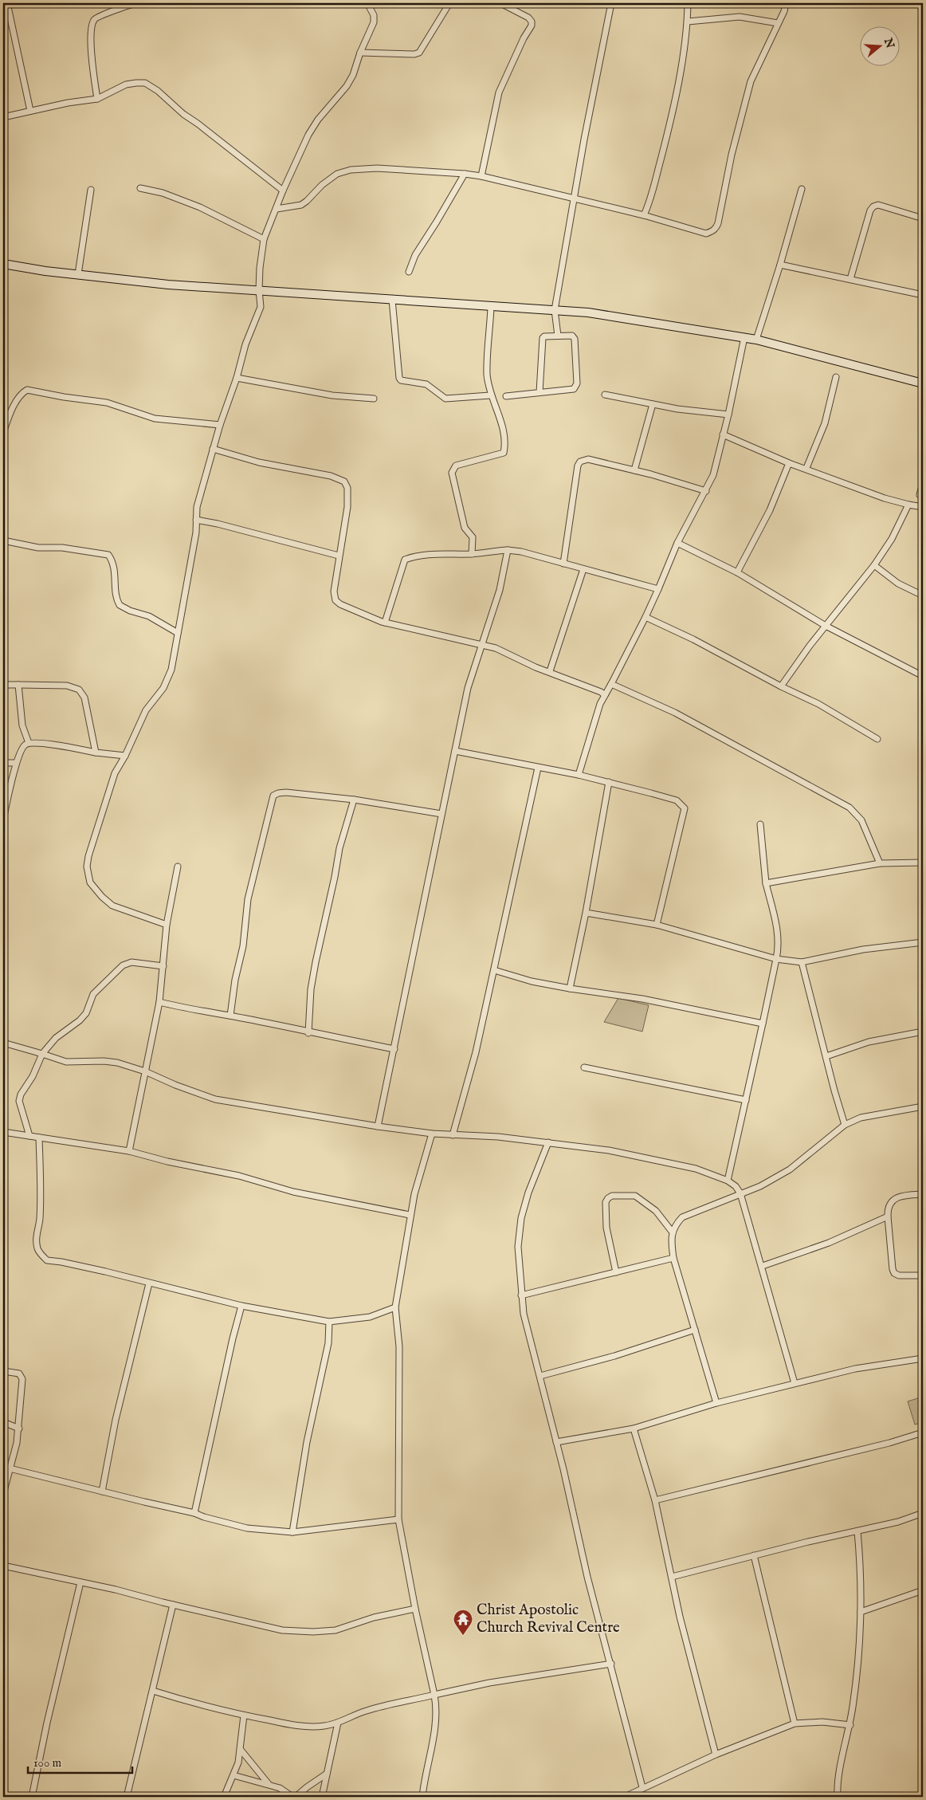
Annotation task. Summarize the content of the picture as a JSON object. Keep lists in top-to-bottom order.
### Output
{
  "places": {
    "temple": ["Christ Apostolic Church Revival Centre"]
  },
  "scale_bar": "100 m",
  "north": "right"
}
